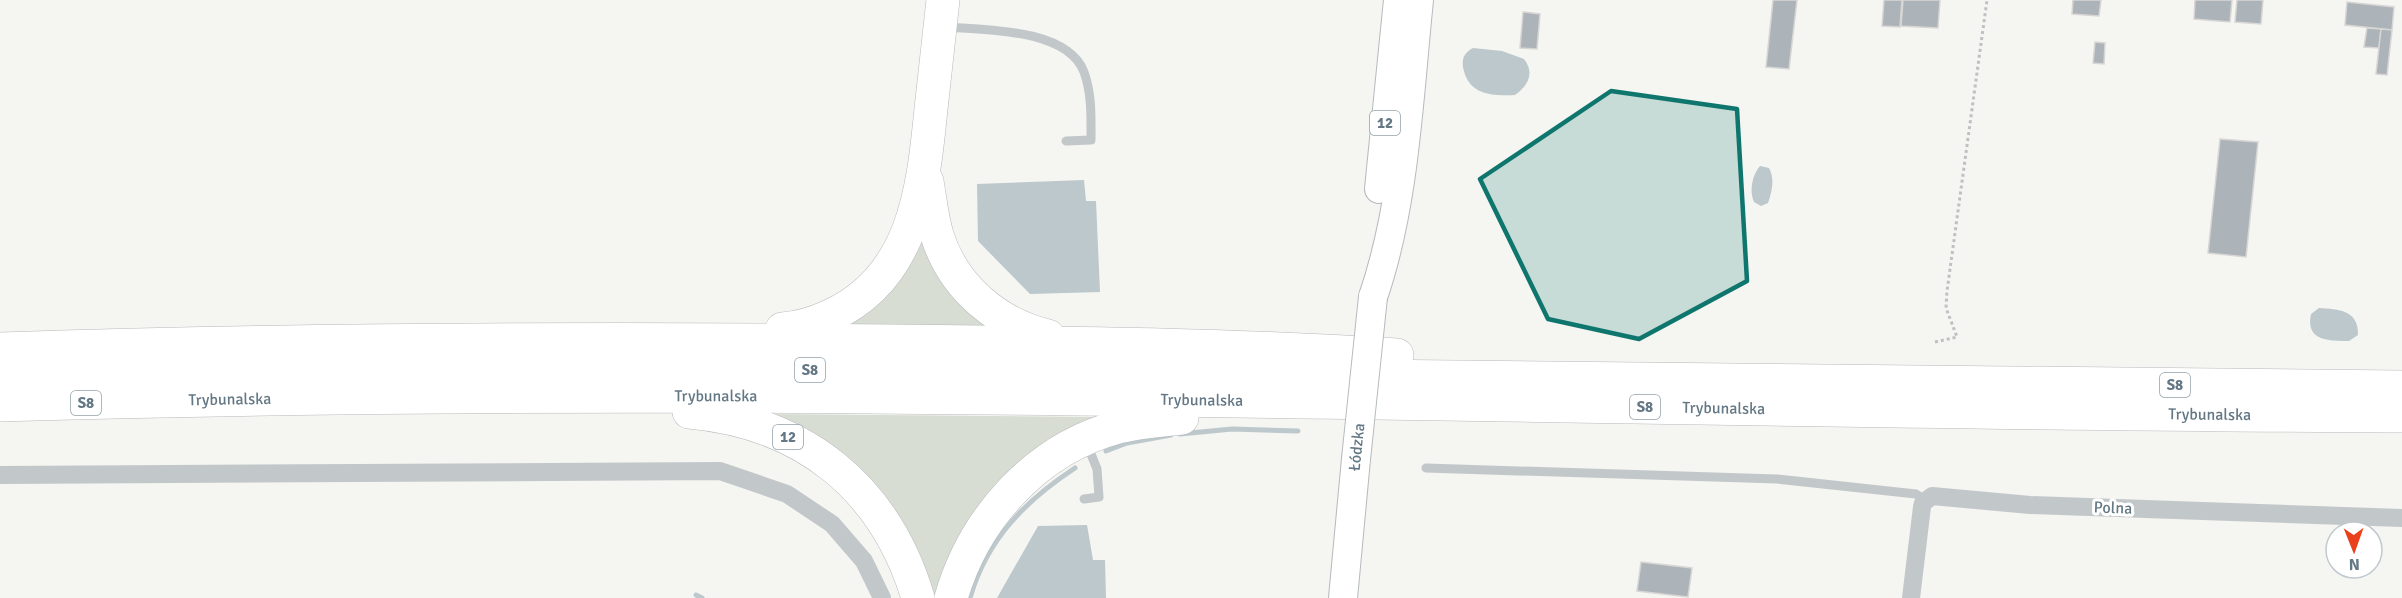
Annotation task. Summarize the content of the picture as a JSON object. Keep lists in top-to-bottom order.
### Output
{
  "streets": {
    "highway": ["12", "S8", "Trybunalska"],
    "main road": ["Łódzka"],
    "street": ["Polna"]
  },
  "crossings": [
    ["12", "Trybunalska"]
  ],
  "north": "bottom"
}
